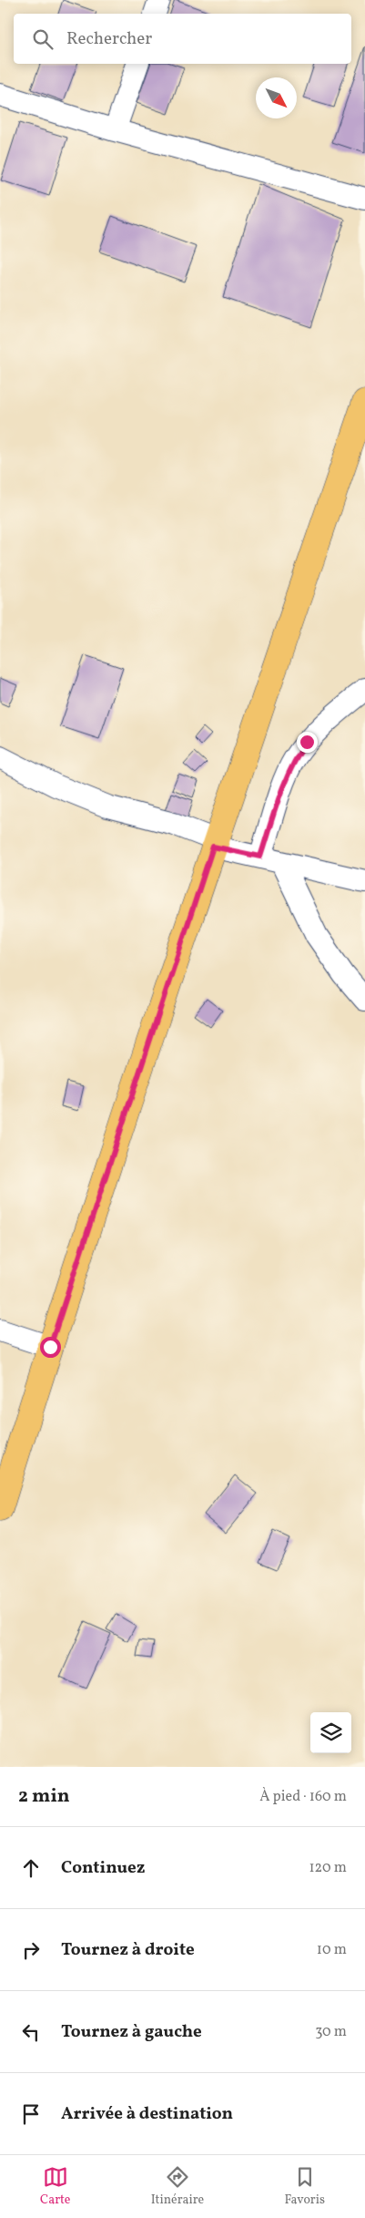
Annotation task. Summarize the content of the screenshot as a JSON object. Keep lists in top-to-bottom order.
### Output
{
  "north": "bottom right",
  "page": {
    "search": "Rechercher",
    "heading": ["2 min", "À pied · 160 m"],
    "list": [
      ["Continuez", "120 m"],
      ["Tournez à droite", "10 m"],
      ["Tournez à gauche", "30 m"],
      "Arrivée à destination"
    ],
    "nav": ["Carte", "Itinéraire", "Favoris"]
  }
}
